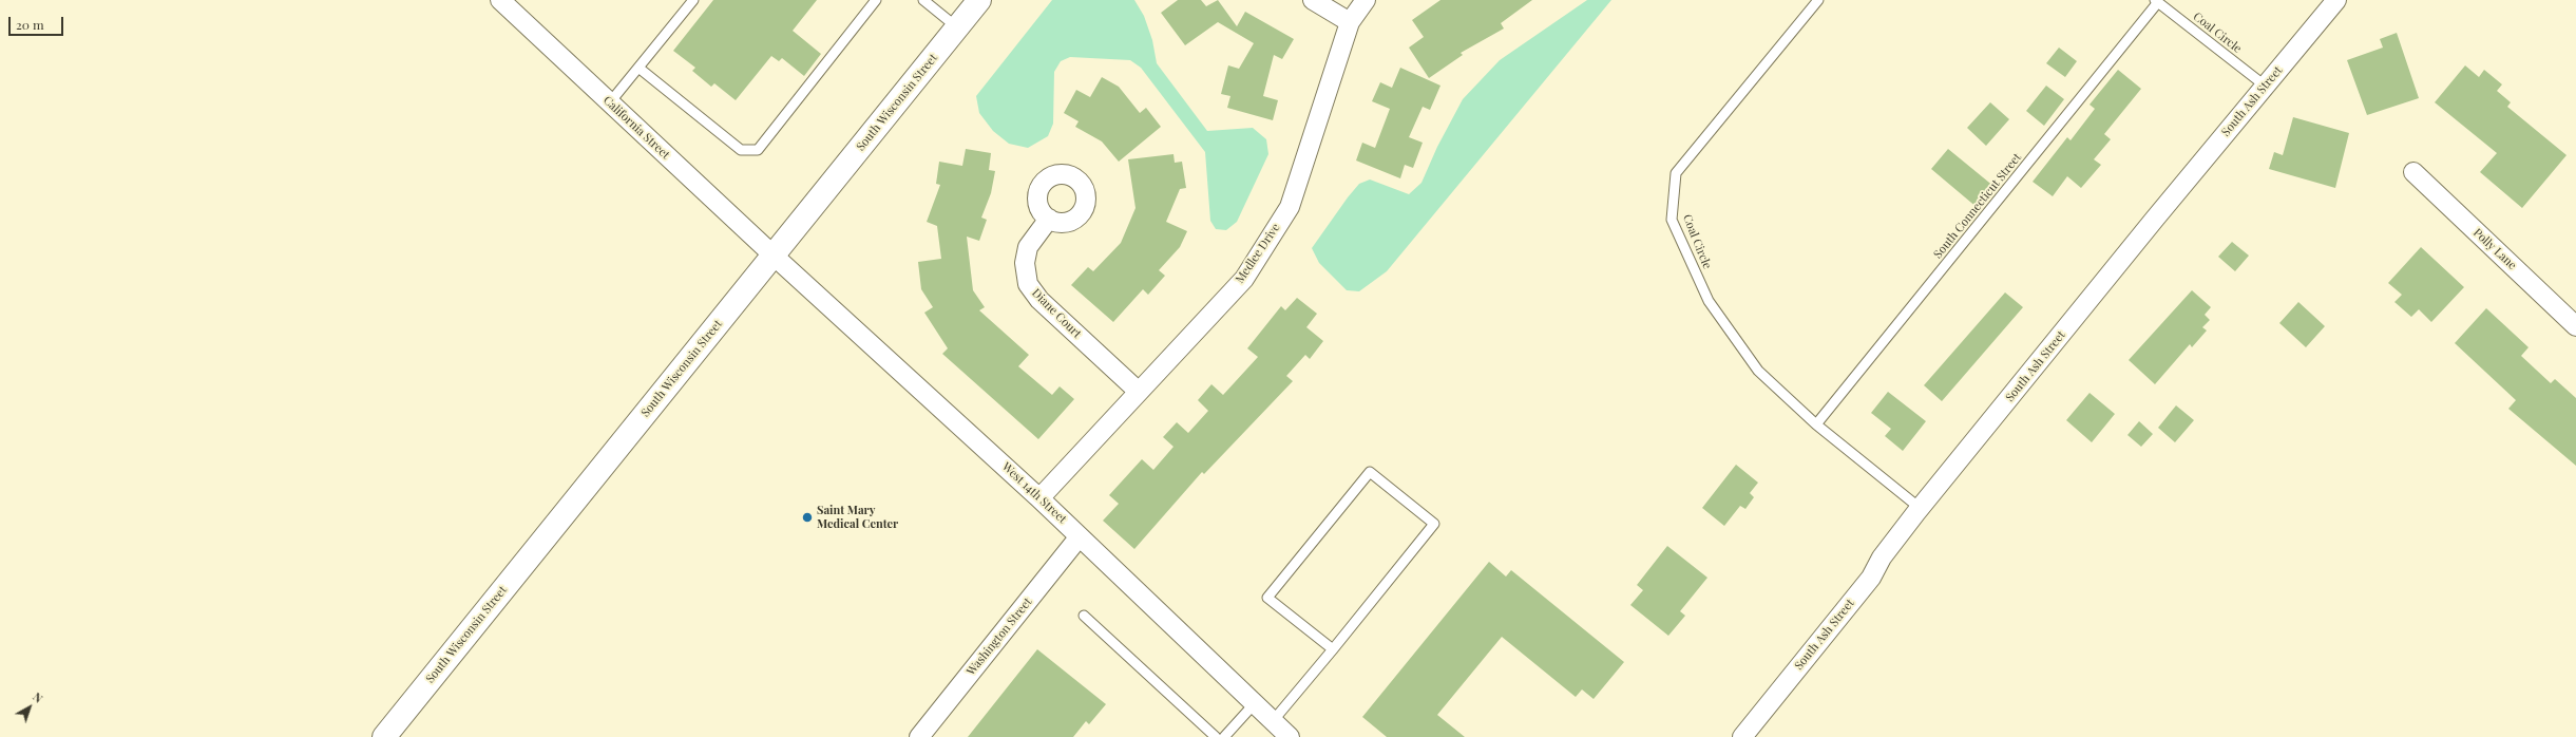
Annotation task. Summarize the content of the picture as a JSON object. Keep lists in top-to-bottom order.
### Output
{
  "streets": {
    "street": [
      "South Ash Street",
      "South Wisconsin Street",
      "California Street",
      "Polly Lane",
      "Medlee Drive",
      "Diane Court",
      "West 14th Street",
      "Washington Street"
    ],
    "lane": ["Coal Circle", "South Connecticut Street"]
  },
  "crossings": [
    ["Coal Circle", "South Ash Street"],
    ["Coal Circle", "South Connecticut Street"],
    ["South Wisconsin Street", "California Street"],
    ["South Wisconsin Street", "West 14th Street"],
    ["California Street", "West 14th Street"],
    ["Medlee Drive", "Diane Court"],
    ["Medlee Drive", "West 14th Street"],
    ["West 14th Street", "Washington Street"]
  ],
  "places": ["Saint Mary Medical Center"],
  "scale_bar": "20 m",
  "north": "top right"
}
